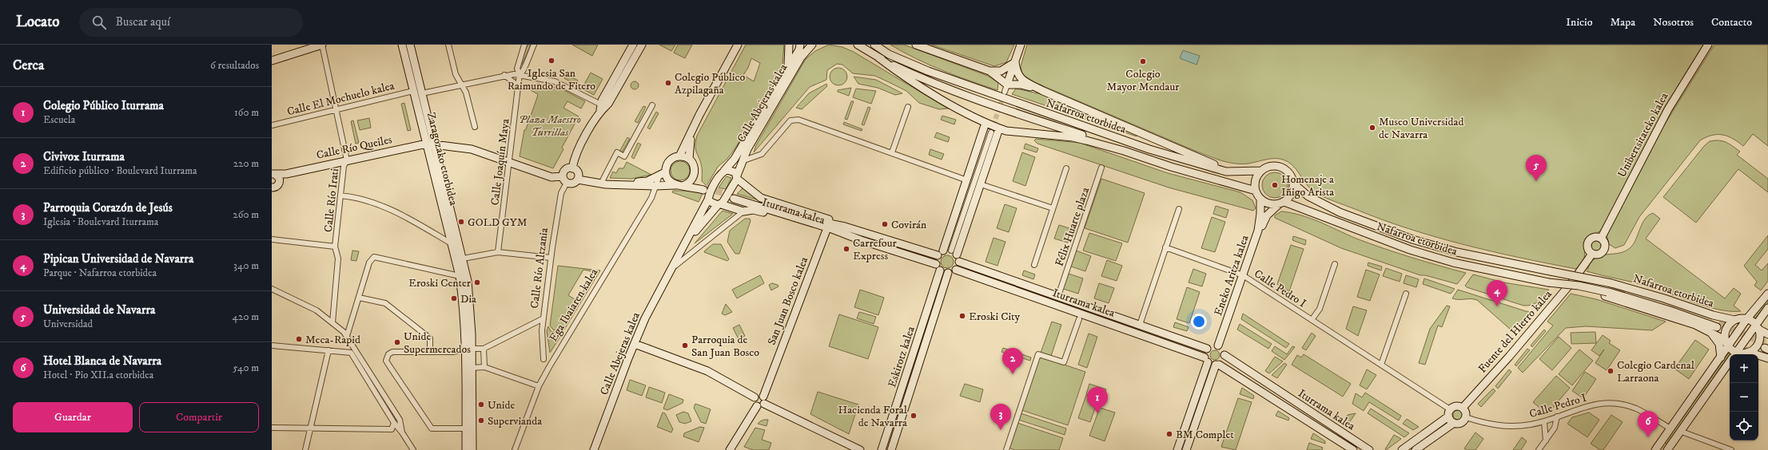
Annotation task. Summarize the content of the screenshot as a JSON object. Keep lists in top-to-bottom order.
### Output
{
  "streets": {
    "main road": [
      "Calle Abejeras kalea",
      "Nafarroa etorbidea",
      "Unibertsitateko kalea",
      "Calle Río Queiles",
      "Zaragozako etorbidea",
      "Iturrama kalea",
      "Eneko Aritza kalea",
      "San Juan Bosco kalea",
      "Fuente del Hierro kalea",
      "Eskirotz kalea"
    ],
    "street": [
      "Calle El Mochuelo kalea",
      "Calle Joaquín Maya",
      "Calle Río Irati",
      "Félix Huarte plaza",
      "Calle Río Altzania",
      "Calle Pedro I",
      "Ega Ibaiaren kalea"
    ]
  },
  "crossings": [
    ["Calle El Mochuelo kalea", "Zaragozako etorbidea"],
    ["Calle El Mochuelo kalea", "Calle Río Irati"],
    ["Calle Abejeras kalea", "Iturrama kalea"],
    ["Nafarroa etorbidea", "Eneko Aritza kalea"],
    ["Unibertsitateko kalea", "Fuente del Hierro kalea"],
    ["Calle Río Queiles", "Zaragozako etorbidea"],
    ["Calle Río Queiles", "Calle Río Irati"],
    ["Iturrama kalea", "Eneko Aritza kalea"],
    ["Iturrama kalea", "San Juan Bosco kalea"],
    ["Iturrama kalea", "Eskirotz kalea"],
    ["Eneko Aritza kalea", "Calle Pedro I"],
    ["Calle Pedro I", "Fuente del Hierro kalea"]
  ],
  "parks": ["Plaza Maestro Turrillas"],
  "places": [
    "Iglesia San Raimundo de Fitero",
    "Colegio Mayor Mendaur",
    "Colegio Público Azpilagaña",
    "Museo Universidad de Navarra",
    "Homenaje a Iñigo Arista",
    "GOLD GYM",
    "Covirán",
    "Carrefour Express",
    "Eroski Center",
    "Dia",
    "Eroski City",
    "Meca-Rapid",
    "Unide Supermercados",
    "Parroquia de San Juan Bosco",
    "Colegio Cardenal Larraona",
    "Unide",
    "Hacienda Foral de Navarra",
    "Supervianda",
    "BM Complet"
  ],
  "page": {
    "header": "Locato",
    "search": "Buscar aquí",
    "nav": [
      "Inicio",
      "Mapa",
      "Nosotros",
      "Contacto"
    ],
    "heading": ["Cerca", "6 resultados"],
    "list": [
      {
        "mark": "1",
        "name": "Colegio Público Iturrama",
        "note": "Escuela",
        "value": "160 m"
      },
      {
        "mark": "2",
        "name": "Civivox Iturrama",
        "note": "Edificio público · Boulevard Iturrama",
        "value": "220 m"
      },
      {
        "mark": "3",
        "name": "Parroquia Corazón de Jesús",
        "note": "Iglesia · Boulevard Iturrama",
        "value": "260 m"
      },
      {
        "mark": "4",
        "name": "Pipican Universidad de Navarra",
        "note": "Parque · Nafarroa etorbidea",
        "value": "340 m"
      },
      {
        "mark": "5",
        "name": "Universidad de Navarra",
        "note": "Universidad",
        "value": "420 m"
      },
      {
        "mark": "6",
        "name": "Hotel Blanca de Navarra",
        "note": "Hotel · Pio XII.a etorbidea",
        "value": "540 m"
      }
    ],
    "pins": [
      "5",
      "4",
      "2",
      "1",
      "3",
      "6"
    ],
    "map_buttons": ["+", "−"],
    "buttons": ["Guardar", "Compartir"]
  }
}
